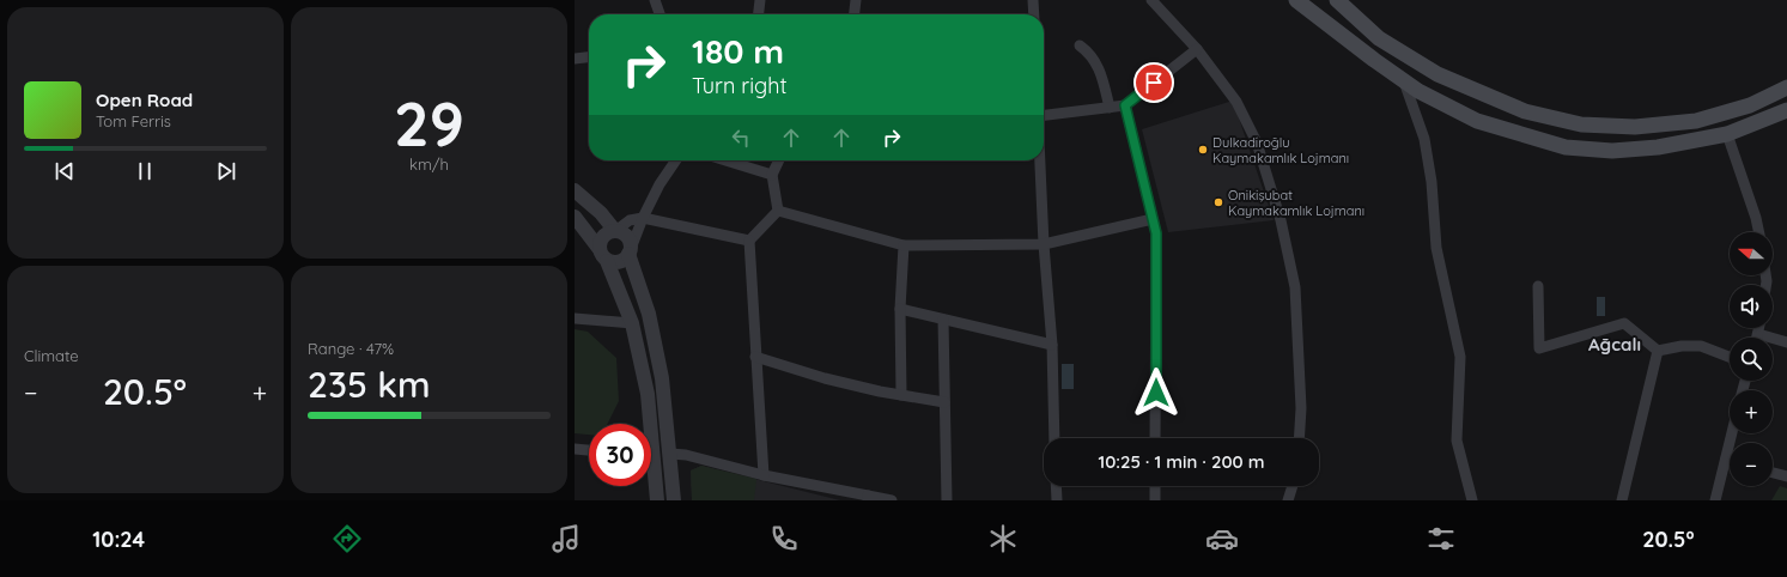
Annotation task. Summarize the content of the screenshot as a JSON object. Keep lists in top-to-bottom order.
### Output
{
  "districts": ["Ağcalı"],
  "places": ["Dulkadiroğlu Kaymakamlık Lojmanı", "Onikişubat Kaymakamlık Lojmanı"],
  "north": "left",
  "page": {
    "tile": [
      ["29", "km/h"],
      "Climate",
      ["Range · 47%", "235 km"]
    ],
    "turn": ["180 m", "Turn right"],
    "song": ["Open Road", "Tom Ferris"],
    "map_buttons": ["+", "−"],
    "heat": ["−", "20.5°", "+"],
    "limit": "30",
    "trip": "10:25 · 1 min · 200 m",
    "tabs": ["10:24", "20.5°"]
  }
}
